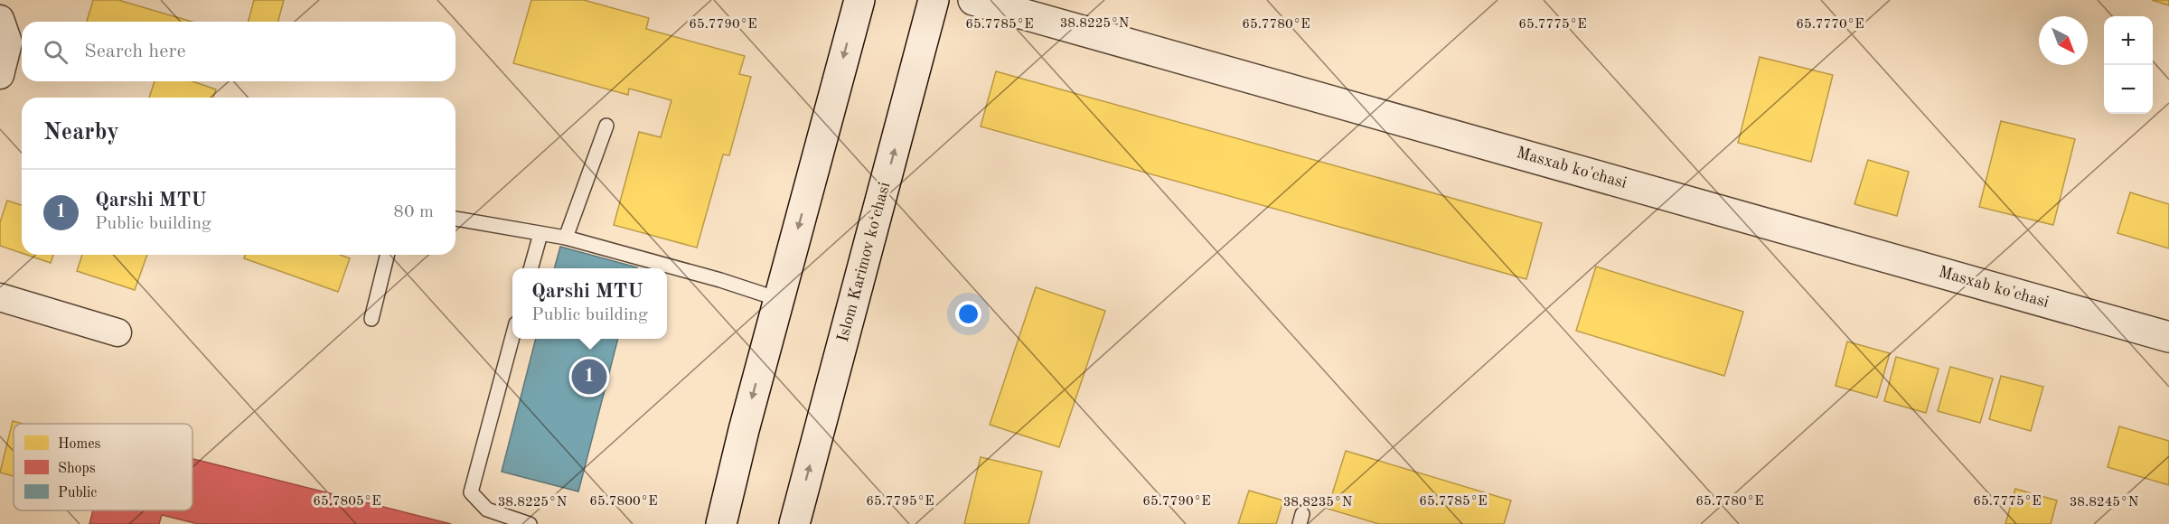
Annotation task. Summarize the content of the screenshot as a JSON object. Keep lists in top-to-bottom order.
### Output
{
  "streets": {
    "street": ["Masxab ko'chasi", "Islom Karimov ko‘chasi"]
  },
  "legend": ["Homes", "Shops", "Public"],
  "north": "bottom right",
  "page": {
    "map_buttons": ["+", "−"],
    "search": "Search here",
    "heading": "Nearby",
    "list": [
      {
        "mark": "1",
        "name": "Qarshi MTU",
        "note": "Public building",
        "value": "80 m"
      }
    ],
    "popup": ["Qarshi MTU", "Public building"],
    "pins": "1"
  },
  "coordinates": [
    "38.8225°N",
    "65.7790°E",
    "65.7785°E",
    "65.7780°E",
    "65.7775°E",
    "65.7770°E",
    "65.7805°E",
    "65.7800°E",
    "65.7795°E",
    "38.8235°N",
    "38.8245°N"
  ]
}
